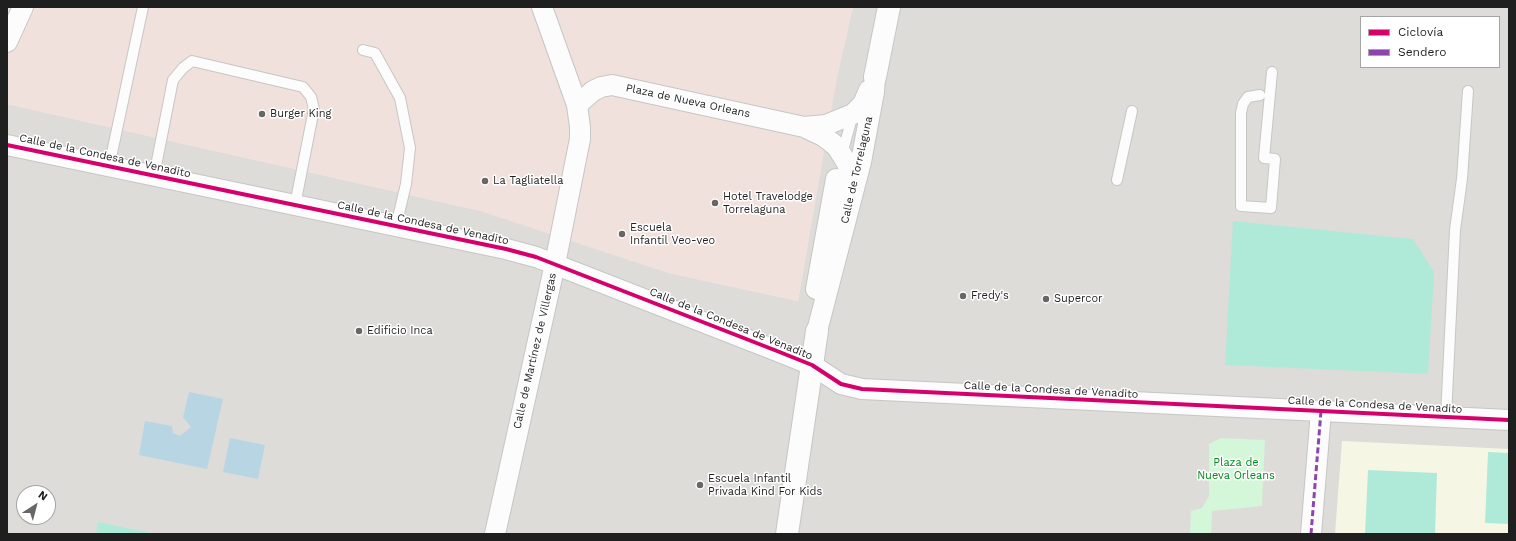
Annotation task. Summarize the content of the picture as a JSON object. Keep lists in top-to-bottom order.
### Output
{
  "streets": {
    "street": [
      "Plaza de Nueva Orleans",
      "Calle de la Condesa de Venadito",
      "Calle de Torrelaguna",
      "Calle de Martínez de Villergas"
    ]
  },
  "crossings": [
    ["Plaza de Nueva Orleans", "Calle de Torrelaguna"],
    ["Plaza de Nueva Orleans", "Calle de Martínez de Villergas"],
    ["Calle de la Condesa de Venadito", "Calle de Torrelaguna"],
    ["Calle de la Condesa de Venadito", "Calle de Martínez de Villergas"]
  ],
  "parks": ["Plaza de Nueva Orleans"],
  "places": [
    "Burger King",
    "La Tagliatella",
    "Hotel Travelodge Torrelaguna",
    "Escuela Infantil Veo-veo",
    "Fredy's",
    "Supercor",
    "Edificio Inca",
    "Escuela Infantil Privada Kind For Kids"
  ],
  "legend": ["Ciclovía", "Sendero"],
  "north": "top right"
}
